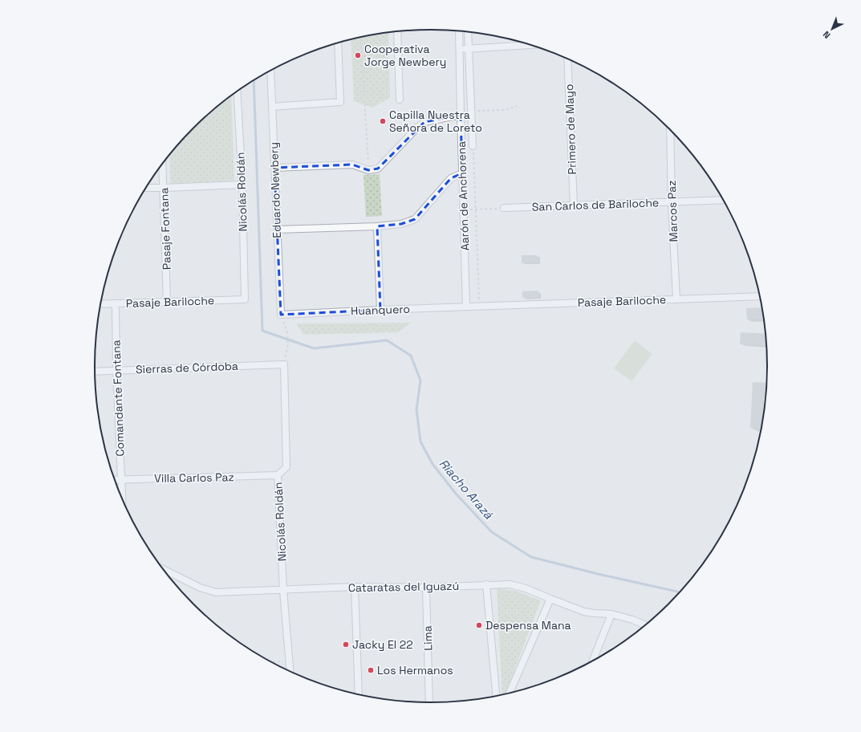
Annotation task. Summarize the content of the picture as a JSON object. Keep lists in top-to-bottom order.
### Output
{
  "streets": {
    "street": [
      "Primero de Mayo",
      "Eduardo Newbery",
      "Nicolás Roldán",
      "Aarón de Anchorena",
      "San Carlos de Bariloche",
      "Marcos Paz",
      "Pasaje Fontana",
      "Pasaje Bariloche",
      "Huanquero",
      "Sierras de Córdoba",
      "Comandante Fontana",
      "Villa Carlos Paz",
      "Cataratas del Iguazú",
      "Lima"
    ]
  },
  "crossings": [
    ["Primero de Mayo", "San Carlos de Bariloche"],
    ["Eduardo Newbery", "Huanquero"],
    ["Nicolás Roldán", "Pasaje Bariloche"],
    ["Nicolás Roldán", "Sierras de Córdoba"],
    ["Nicolás Roldán", "Villa Carlos Paz"],
    ["Nicolás Roldán", "Cataratas del Iguazú"],
    ["Aarón de Anchorena", "Huanquero"],
    ["San Carlos de Bariloche", "Marcos Paz"],
    ["Marcos Paz", "Pasaje Bariloche"],
    ["Pasaje Fontana", "Pasaje Bariloche"],
    ["Pasaje Bariloche", "Huanquero"],
    ["Pasaje Bariloche", "Comandante Fontana"],
    ["Sierras de Córdoba", "Comandante Fontana"],
    ["Comandante Fontana", "Villa Carlos Paz"],
    ["Cataratas del Iguazú", "Lima"]
  ],
  "water": ["Riacho Arazá"],
  "places": [
    "Cooperativa Jorge Newbery",
    "Capilla Nuestra Señora de Loreto",
    "Despensa Mana",
    "Jacky El 22",
    "Los Hermanos"
  ],
  "north": "bottom left"
}
